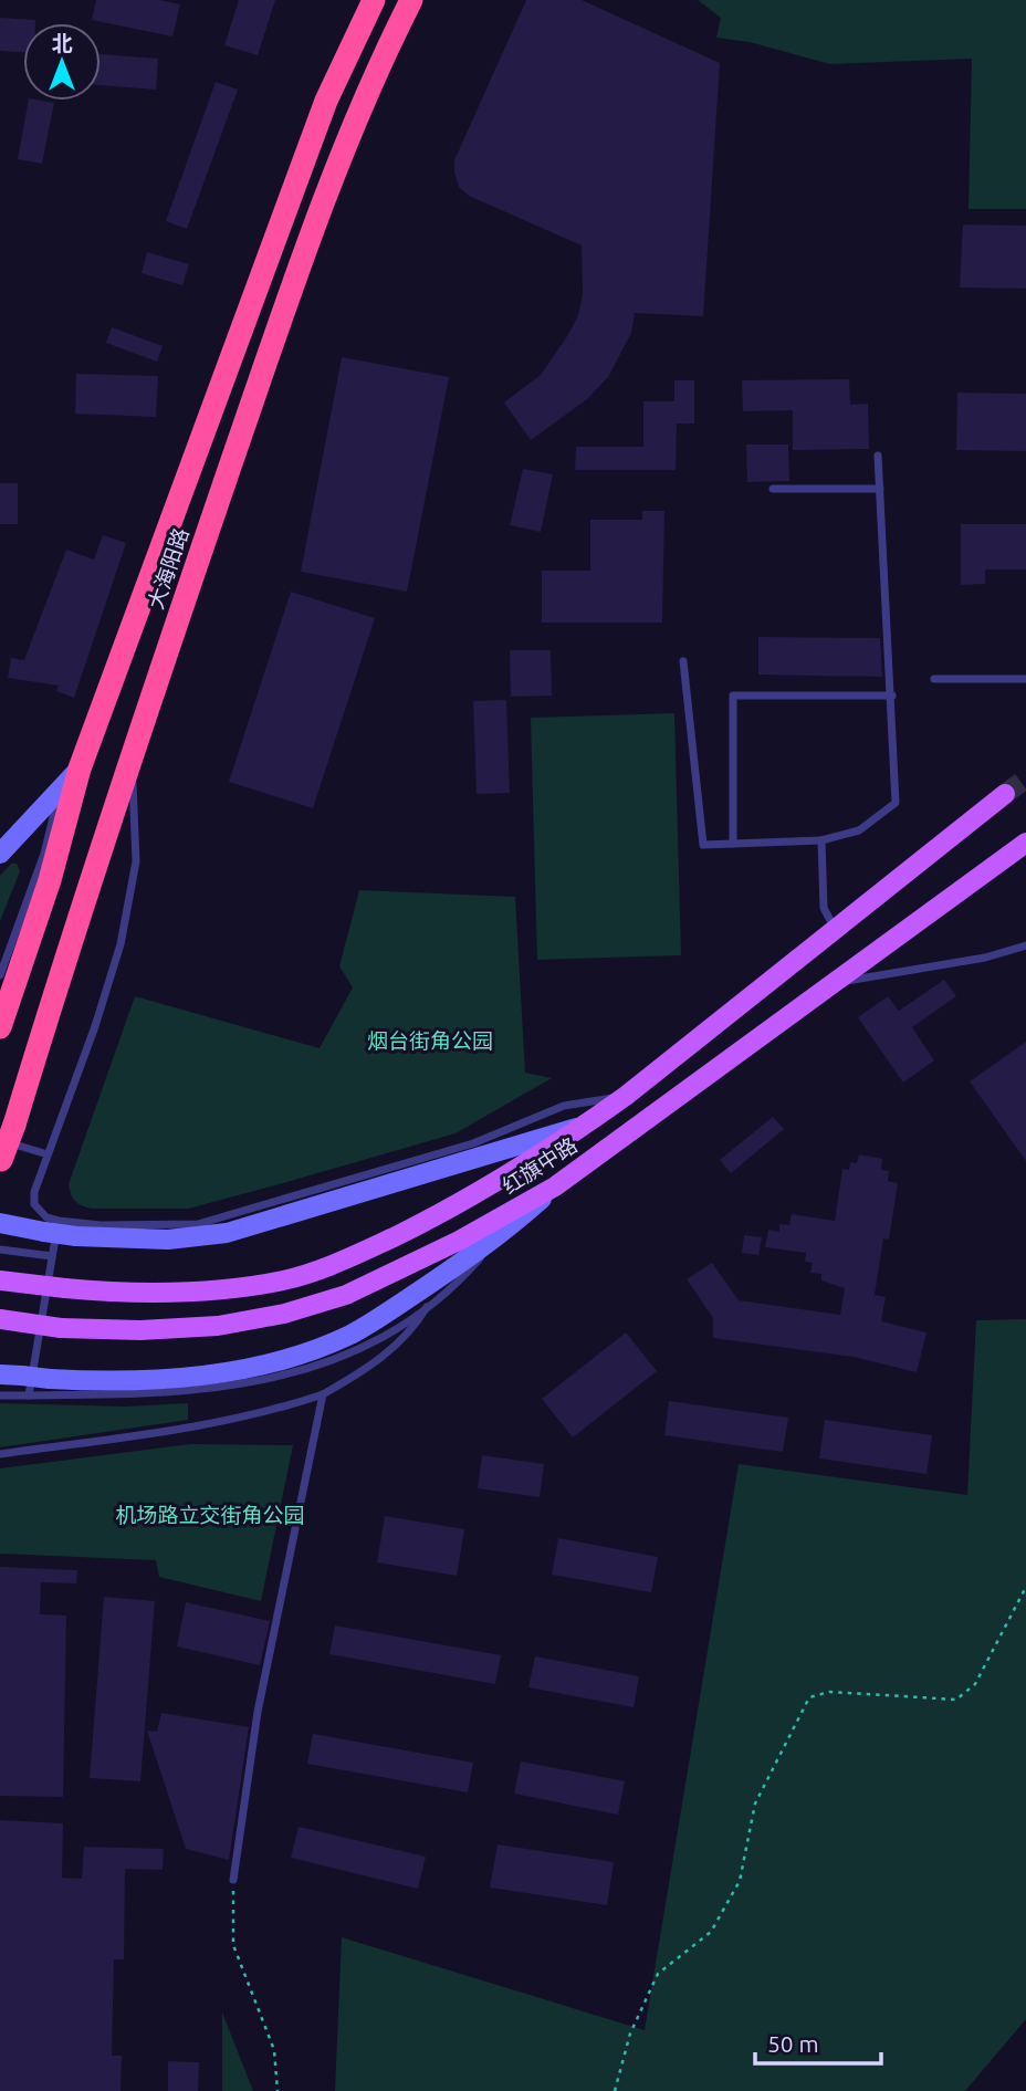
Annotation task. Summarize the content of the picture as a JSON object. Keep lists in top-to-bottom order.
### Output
{
  "streets": {
    "highway": ["大海阳路"],
    "main road": ["红旗中路"]
  },
  "parks": ["烟台街角公园", "机场路立交街角公园"],
  "scale_bar": "50 m",
  "north": "top"
}
